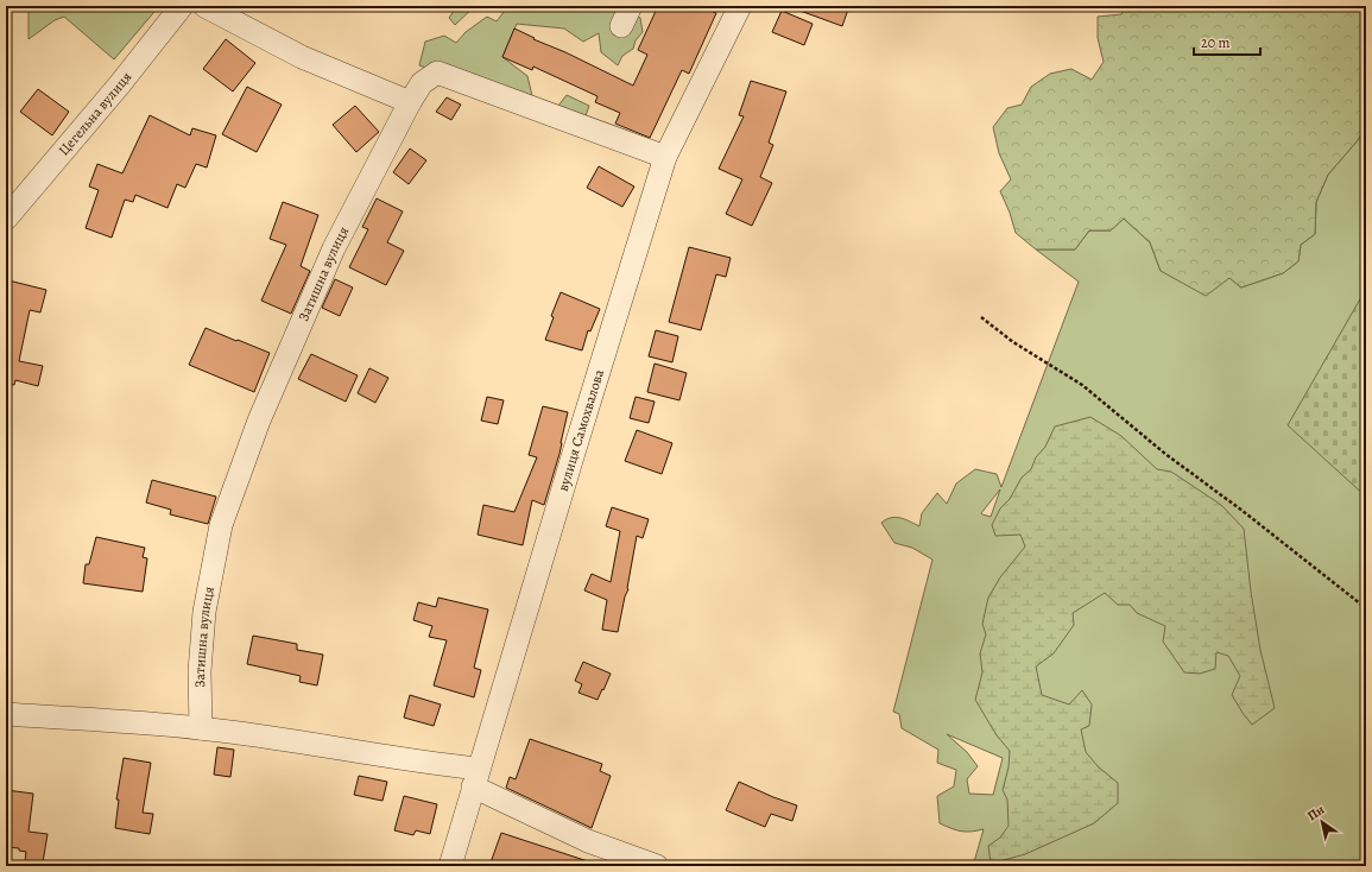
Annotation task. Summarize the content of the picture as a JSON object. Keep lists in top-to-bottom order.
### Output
{
  "streets": {
    "street": ["Цегельна вулиця", "Затишна вулиця", "вулиця Самохвалова"]
  },
  "crossings": [
    ["Затишна вулиця", "вулиця Самохвалова"]
  ],
  "scale_bar": "20 m",
  "north": "top left"
}
